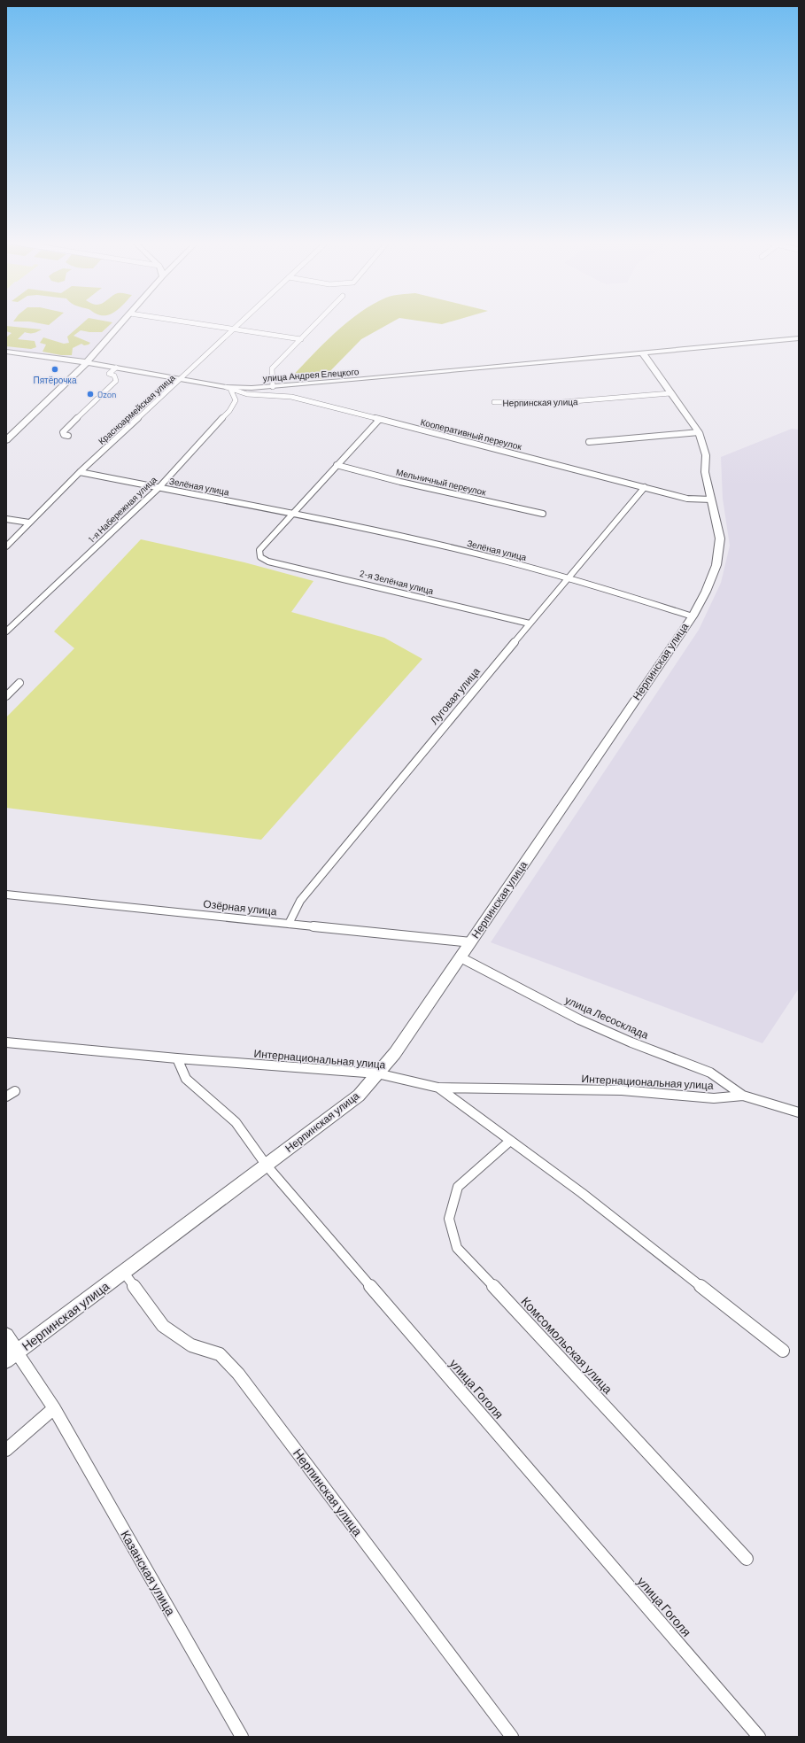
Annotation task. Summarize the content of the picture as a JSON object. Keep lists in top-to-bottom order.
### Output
{
  "streets": {
    "main road": ["улица Андрея Елецкого", "Нерпинская улица", "Казанская улица"],
    "street": [
      "Красноармейская улица",
      "Кооперативный переулок",
      "Мельничный переулок",
      "Зелёная улица",
      "1-я Набережная улица",
      "2-я Зелёная улица",
      "Луговая улица",
      "Озёрная улица",
      "улица Лесосклада",
      "Интернациональная улица",
      "Комсомольская улица",
      "улица Гоголя"
    ]
  },
  "crossings": [
    ["улица Андрея Елецкого", "Нерпинская улица"],
    ["улица Андрея Елецкого", "Красноармейская улица"],
    ["улица Андрея Елецкого", "Кооперативный переулок"],
    ["улица Андрея Елецкого", "1-я Набережная улица"],
    ["Нерпинская улица", "Кооперативный переулок"],
    ["Нерпинская улица", "Зелёная улица"],
    ["Нерпинская улица", "Озёрная улица"],
    ["Нерпинская улица", "улица Лесосклада"],
    ["Нерпинская улица", "Интернациональная улица"],
    ["Нерпинская улица", "улица Гоголя"],
    ["Нерпинская улица", "Казанская улица"],
    ["Красноармейская улица", "Зелёная улица"],
    ["Кооперативный переулок", "1-я Набережная улица"],
    ["Кооперативный переулок", "Луговая улица"],
    ["Зелёная улица", "1-я Набережная улица"],
    ["Зелёная улица", "2-я Зелёная улица"],
    ["Зелёная улица", "Луговая улица"],
    ["2-я Зелёная улица", "Луговая улица"],
    ["Луговая улица", "Озёрная улица"],
    ["улица Лесосклада", "Интернациональная улица"],
    ["Интернациональная улица", "улица Гоголя"]
  ],
  "places": ["Пятёрочка", "Ozon"]
}
